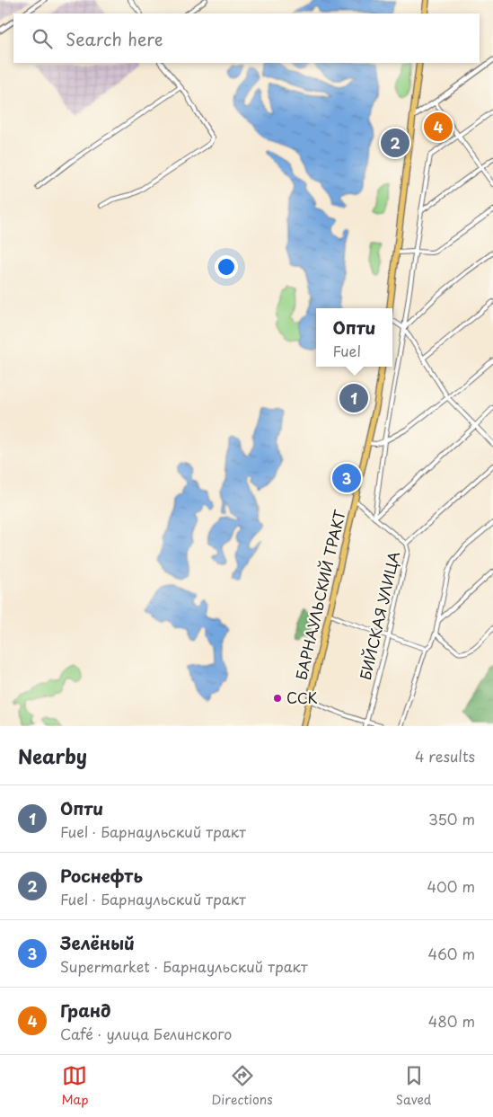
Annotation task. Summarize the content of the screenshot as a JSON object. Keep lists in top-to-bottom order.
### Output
{
  "streets": {
    "main road": ["БАРНАУЛЬСКИЙ ТРАКТ"],
    "street": ["БИЙСКАЯ УЛИЦА"]
  },
  "places": ["ССК"],
  "page": {
    "search": "Search here",
    "pins": [
      "4",
      "2",
      "1",
      "3"
    ],
    "popup": ["Опти", "Fuel"],
    "heading": ["Nearby", "4 results"],
    "list": [
      {
        "mark": "1",
        "name": "Опти",
        "note": "Fuel · Барнаульский тракт",
        "value": "350 m"
      },
      {
        "mark": "2",
        "name": "Роснефть",
        "note": "Fuel · Барнаульский тракт",
        "value": "400 m"
      },
      {
        "mark": "3",
        "name": "Зелёный",
        "note": "Supermarket · Барнаульский тракт",
        "value": "460 m"
      },
      {
        "mark": "4",
        "name": "Гранд",
        "note": "Café · улица Белинского",
        "value": "480 m"
      }
    ],
    "nav": ["Map", "Directions", "Saved"]
  }
}
